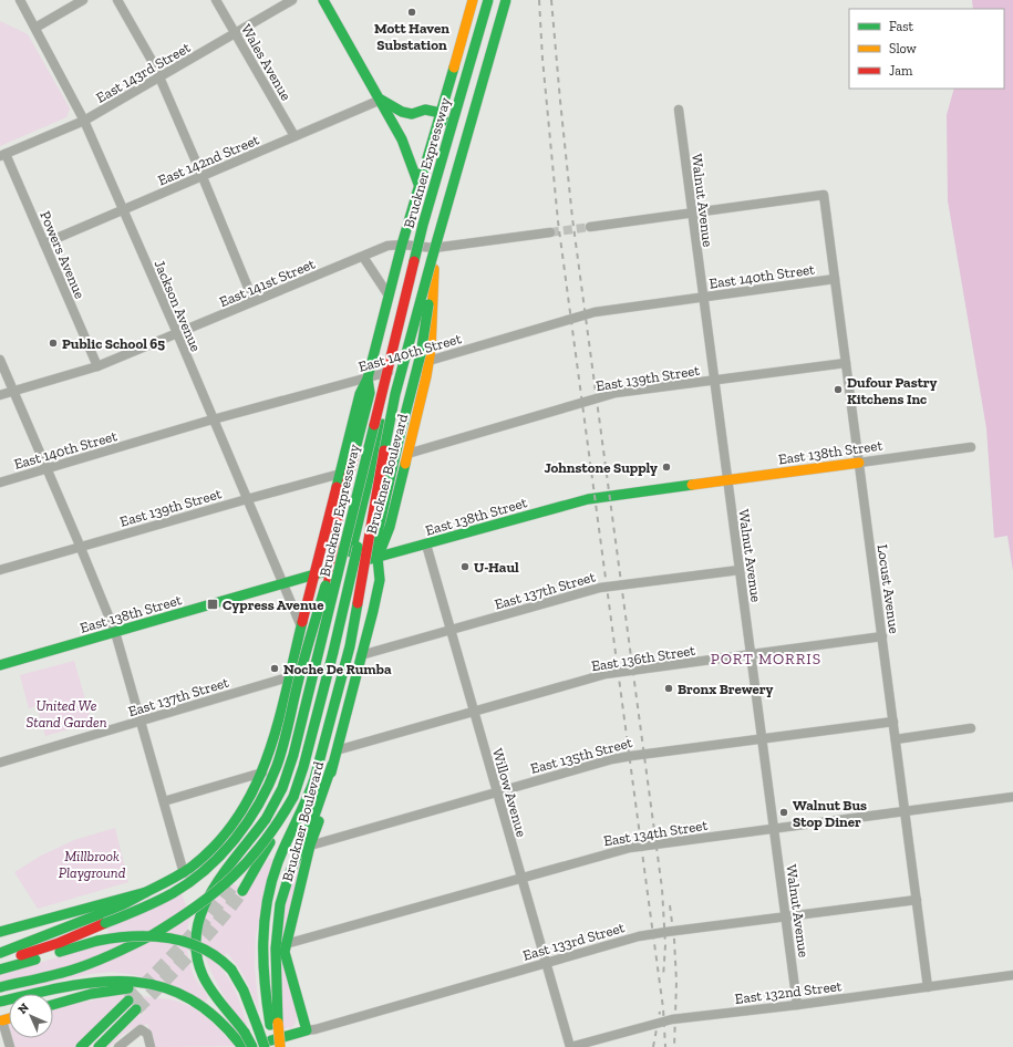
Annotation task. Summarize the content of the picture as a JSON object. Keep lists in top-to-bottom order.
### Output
{
  "streets": {
    "main road": [
      "Bruckner Expressway",
      "East 138th Street",
      "Bruckner Boulevard",
      "East 133rd Street"
    ],
    "street": [
      "Wales Avenue",
      "East 143rd Street",
      "East 142nd Street",
      "Walnut Avenue",
      "Powers Avenue",
      "East 140th Street",
      "East 141st Street",
      "Jackson Avenue",
      "East 139th Street",
      "Locust Avenue",
      "East 137th Street",
      "East 136th Street",
      "East 135th Street",
      "Willow Avenue",
      "East 134th Street",
      "East 132nd Street"
    ]
  },
  "crossings": [
    ["Wales Avenue", "East 143rd Street"],
    ["Wales Avenue", "East 142nd Street"],
    ["East 143rd Street", "Powers Avenue"],
    ["East 143rd Street", "Jackson Avenue"],
    ["East 142nd Street", "Powers Avenue"],
    ["East 142nd Street", "Jackson Avenue"],
    ["Bruckner Expressway", "Bruckner Boulevard"],
    ["Walnut Avenue", "East 140th Street"],
    ["Walnut Avenue", "East 139th Street"],
    ["Walnut Avenue", "East 138th Street"],
    ["Walnut Avenue", "Locust Avenue"],
    ["Walnut Avenue", "East 137th Street"],
    ["Walnut Avenue", "East 136th Street"],
    ["Walnut Avenue", "East 135th Street"],
    ["Walnut Avenue", "East 134th Street"],
    ["Walnut Avenue", "East 133rd Street"],
    ["Walnut Avenue", "East 132nd Street"],
    ["Powers Avenue", "East 141st Street"],
    ["East 140th Street", "Jackson Avenue"],
    ["East 140th Street", "Bruckner Boulevard"],
    ["East 140th Street", "Locust Avenue"],
    ["East 141st Street", "Jackson Avenue"],
    ["East 141st Street", "Bruckner Boulevard"],
    ["Jackson Avenue", "East 139th Street"],
    ["Jackson Avenue", "East 138th Street"],
    ["Jackson Avenue", "Bruckner Boulevard"],
    ["East 139th Street", "Bruckner Boulevard"],
    ["East 139th Street", "Locust Avenue"],
    ["East 138th Street", "Bruckner Boulevard"],
    ["East 138th Street", "Locust Avenue"],
    ["East 138th Street", "Willow Avenue"],
    ["Bruckner Boulevard", "East 137th Street"],
    ["Bruckner Boulevard", "East 136th Street"],
    ["Bruckner Boulevard", "East 135th Street"],
    ["Bruckner Boulevard", "East 134th Street"],
    ["Bruckner Boulevard", "East 133rd Street"],
    ["Locust Avenue", "East 136th Street"],
    ["Locust Avenue", "East 135th Street"],
    ["Locust Avenue", "East 134th Street"],
    ["Locust Avenue", "East 133rd Street"],
    ["Locust Avenue", "East 132nd Street"],
    ["East 137th Street", "Willow Avenue"],
    ["East 136th Street", "Willow Avenue"],
    ["East 135th Street", "Willow Avenue"],
    ["Willow Avenue", "East 134th Street"],
    ["Willow Avenue", "East 133rd Street"],
    ["Willow Avenue", "East 132nd Street"]
  ],
  "districts": ["PORT MORRIS"],
  "parks": ["United We Stand Garden", "Millbrook Playground"],
  "places": {
    "other": [
      "Mott Haven Substation",
      "Public School 65",
      "Dufour Pastry Kitchens Inc",
      "Johnstone Supply",
      "U-Haul",
      "Noche De Rumba",
      "Bronx Brewery",
      "Walnut Bus Stop Diner"
    ],
    "transit": ["Cypress Avenue"]
  },
  "legend": ["Fast", "Slow", "Jam"],
  "north": "top left"
}
